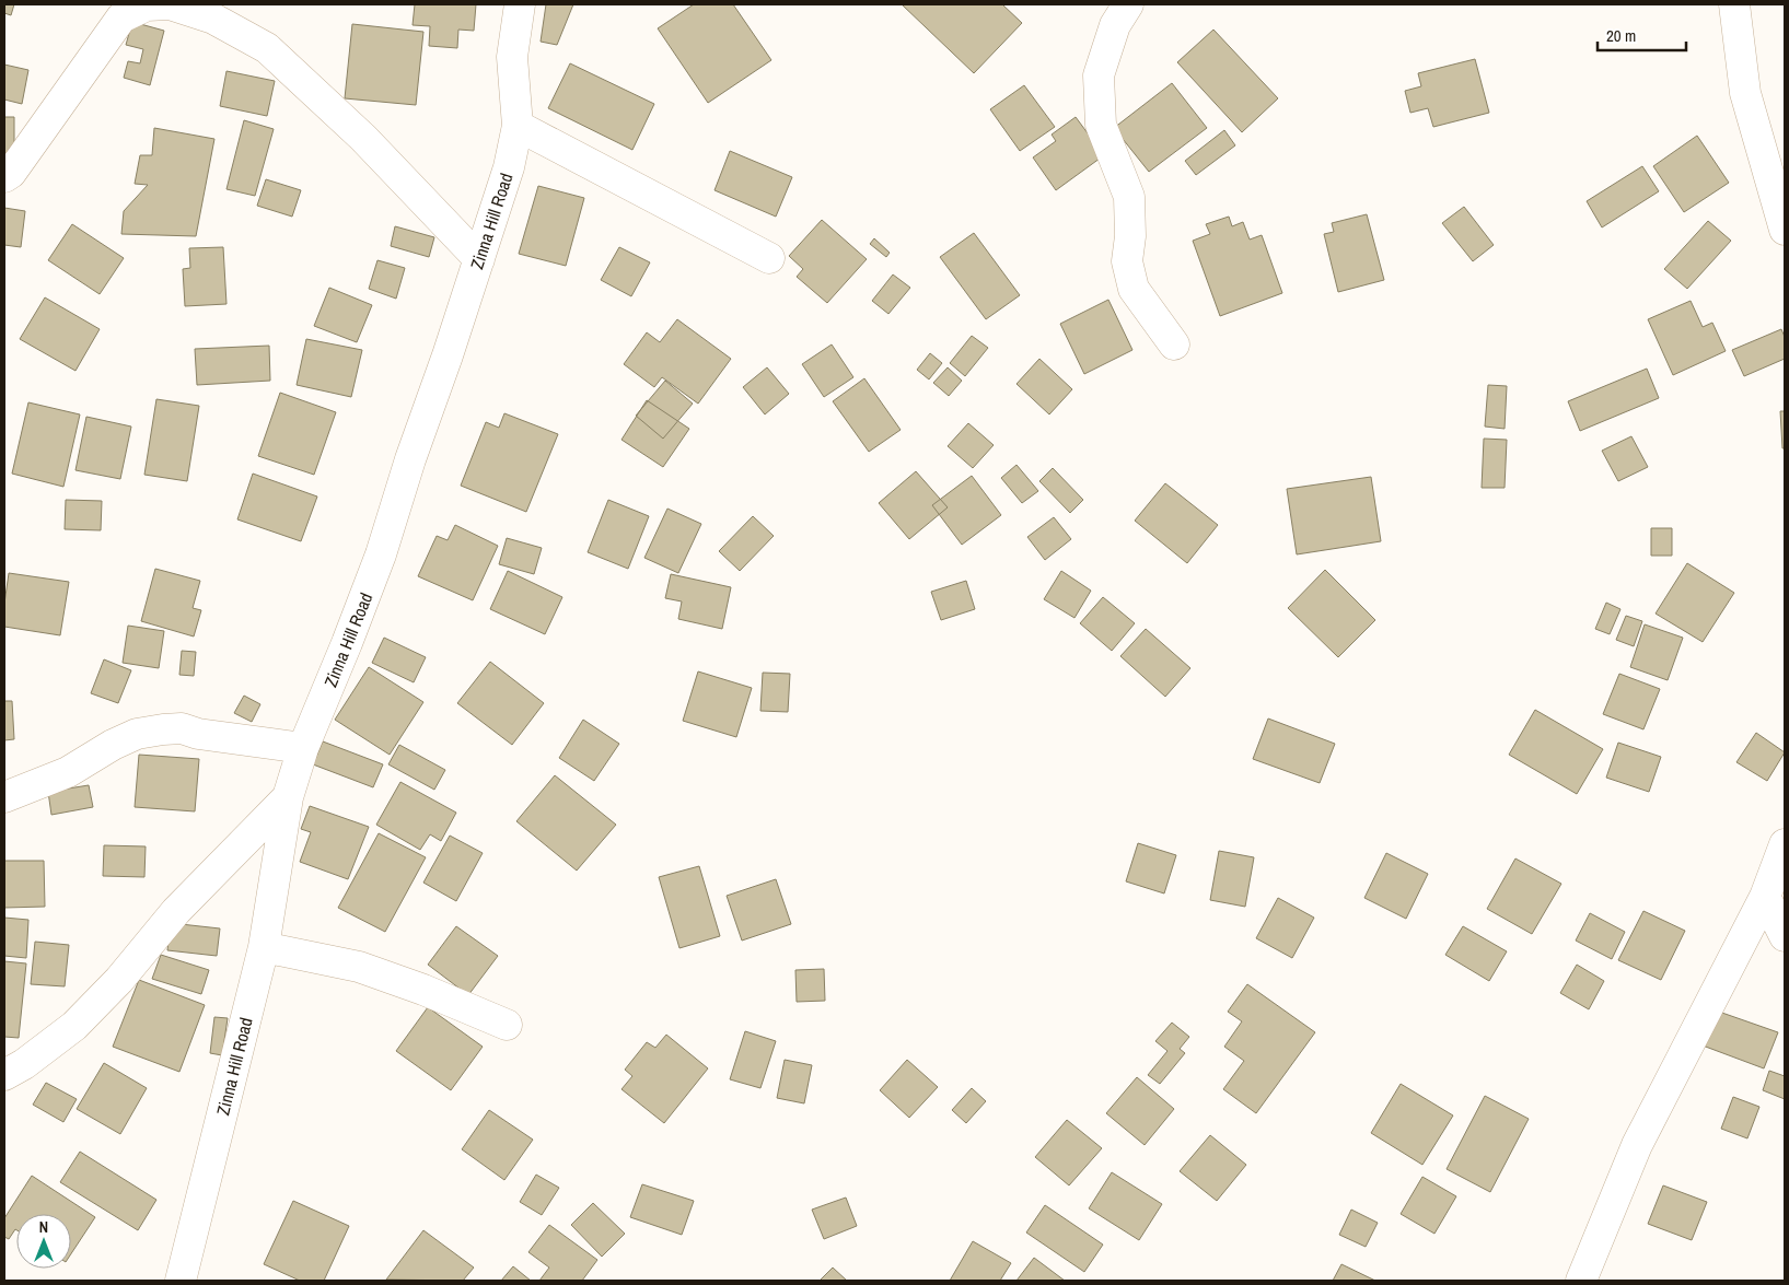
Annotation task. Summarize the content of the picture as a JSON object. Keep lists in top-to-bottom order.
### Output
{
  "streets": {
    "street": ["Zinna Hill Road"]
  },
  "scale_bar": "20 m",
  "north": "top"
}
